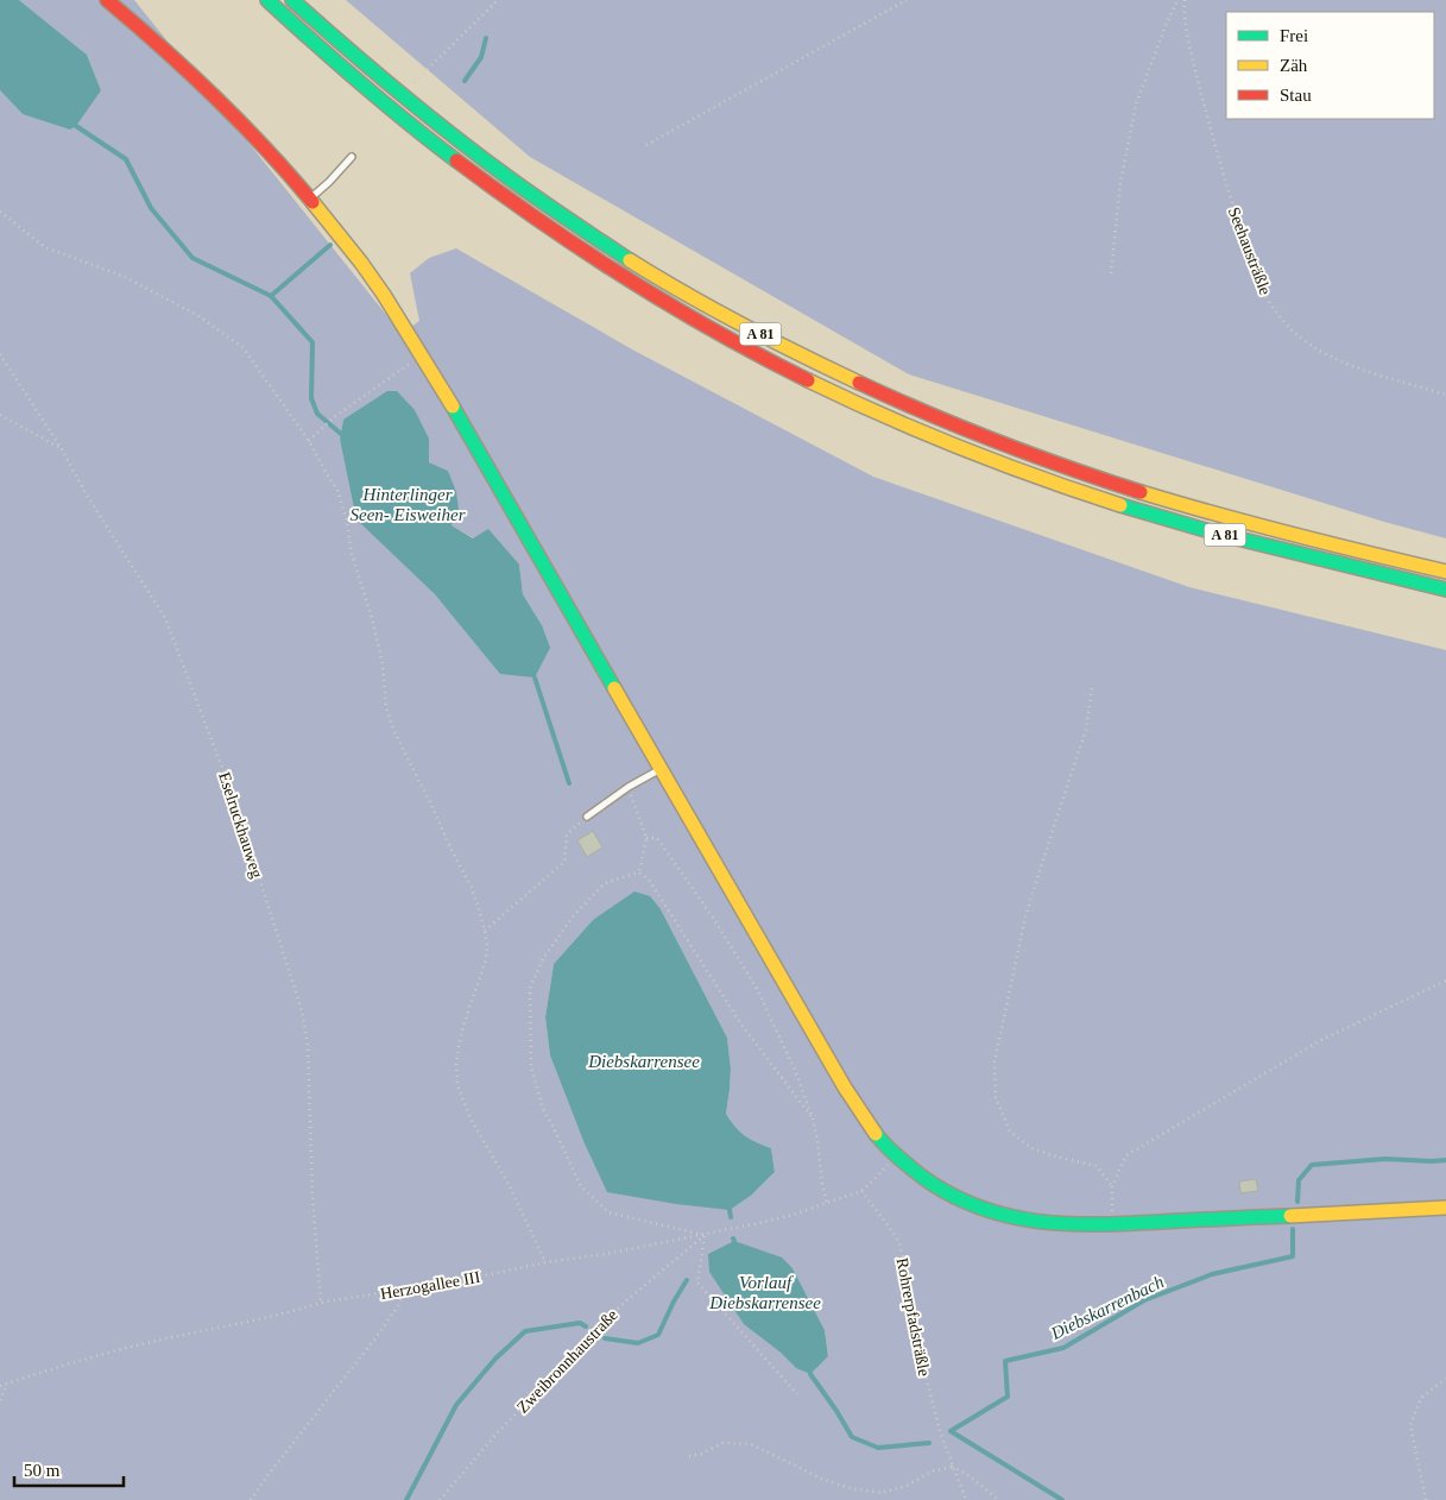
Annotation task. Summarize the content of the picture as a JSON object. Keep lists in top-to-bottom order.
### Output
{
  "streets": {
    "main road": ["A 81"],
    "path": [
      "Seehausträßle",
      "Eselruckhauweg",
      "Herzogallee III",
      "Rohrerpfadsträßle",
      "Zweibronnhaustraße"
    ]
  },
  "crossings": [
    ["Eselruckhauweg", "Herzogallee III"],
    ["Herzogallee III", "Rohrerpfadsträßle"],
    ["Herzogallee III", "Zweibronnhaustraße"]
  ],
  "water": [
    "Hinterlinger Seen- Eisweiher",
    "Diebskarrensee",
    "Vorlauf Diebskarrensee",
    "Diebskarrenbach"
  ],
  "legend": ["Frei", "Zäh", "Stau"],
  "scale_bar": "50 m"
}
